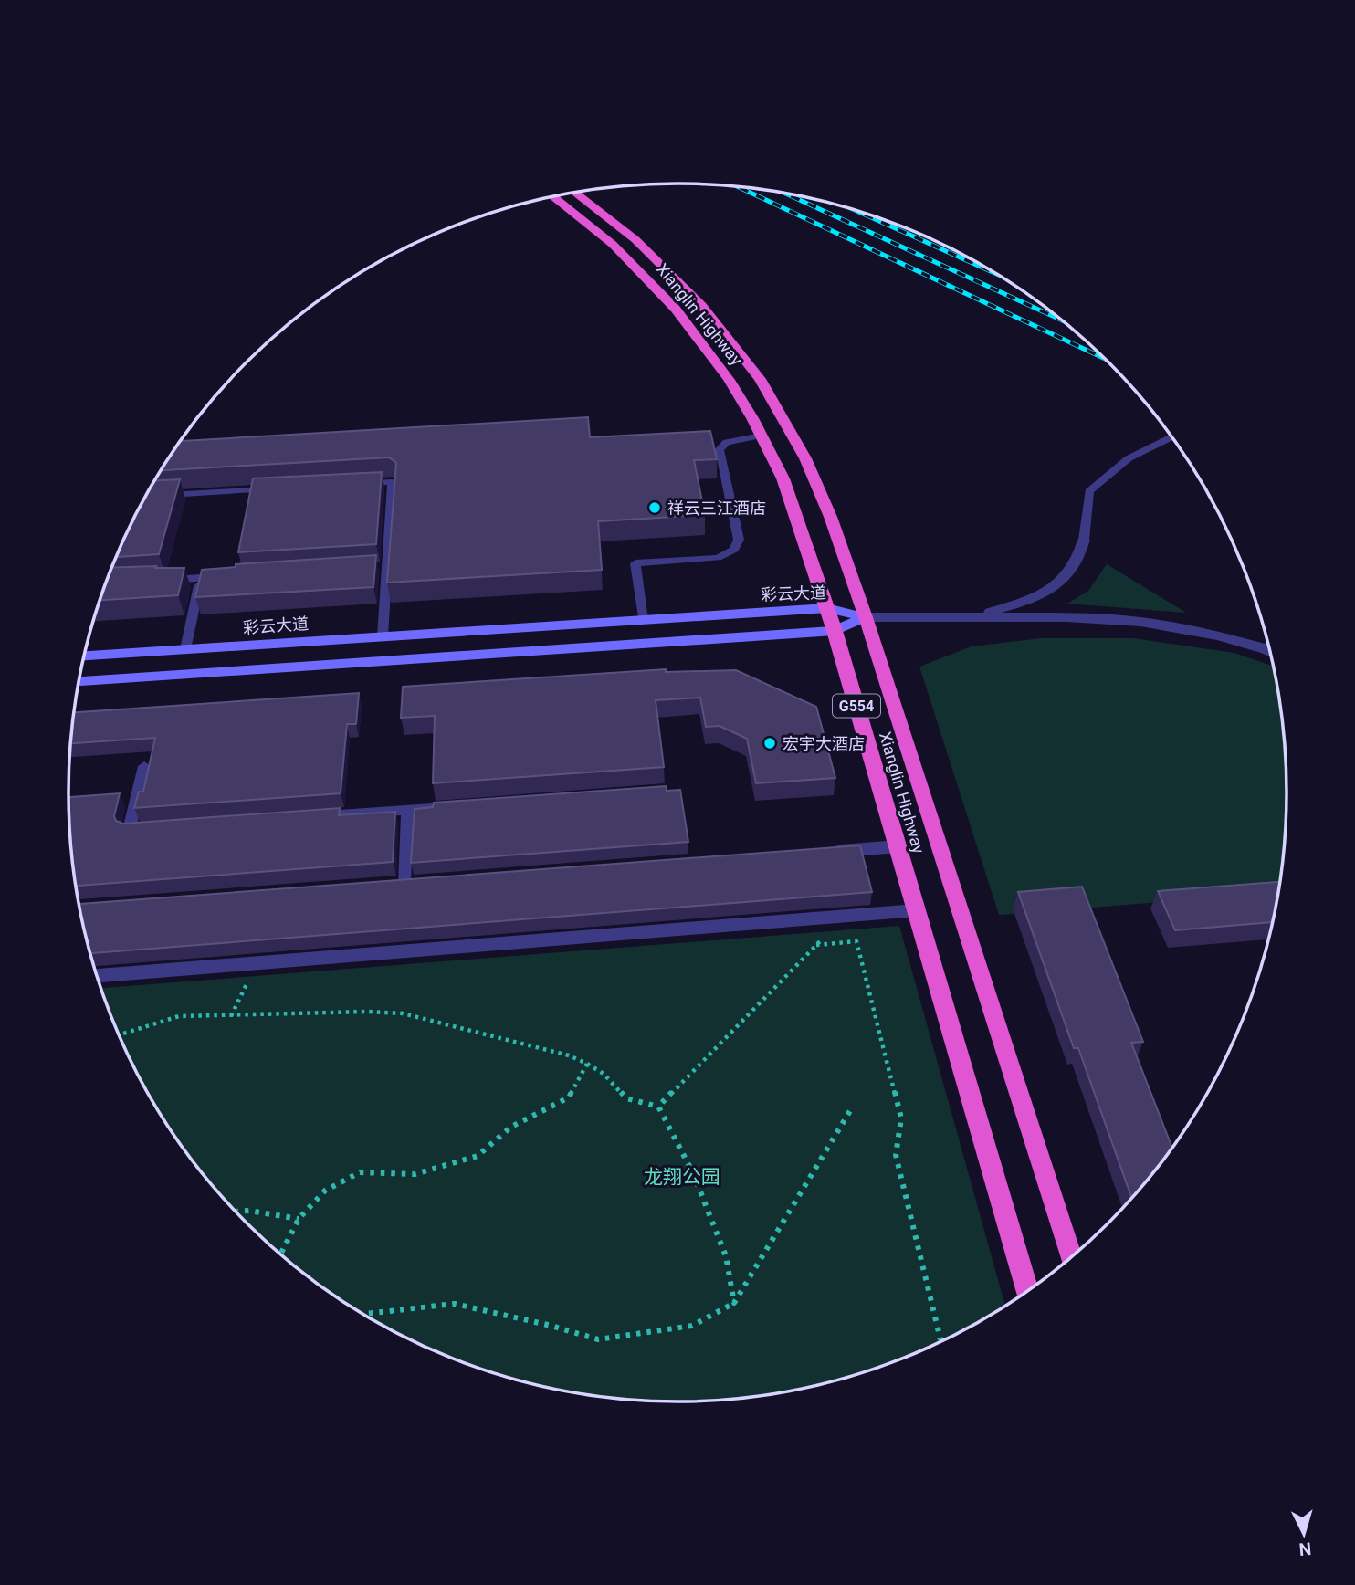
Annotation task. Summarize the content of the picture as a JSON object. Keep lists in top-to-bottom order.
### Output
{
  "streets": {
    "highway": ["Xianglin Highway", "G554"],
    "main road": ["彩云大道"]
  },
  "crossings": [
    ["Xianglin Highway", "彩云大道"]
  ],
  "parks": ["龙翔公园"],
  "places": ["祥云三江酒店", "宏宇大酒店"],
  "north": "bottom"
}
